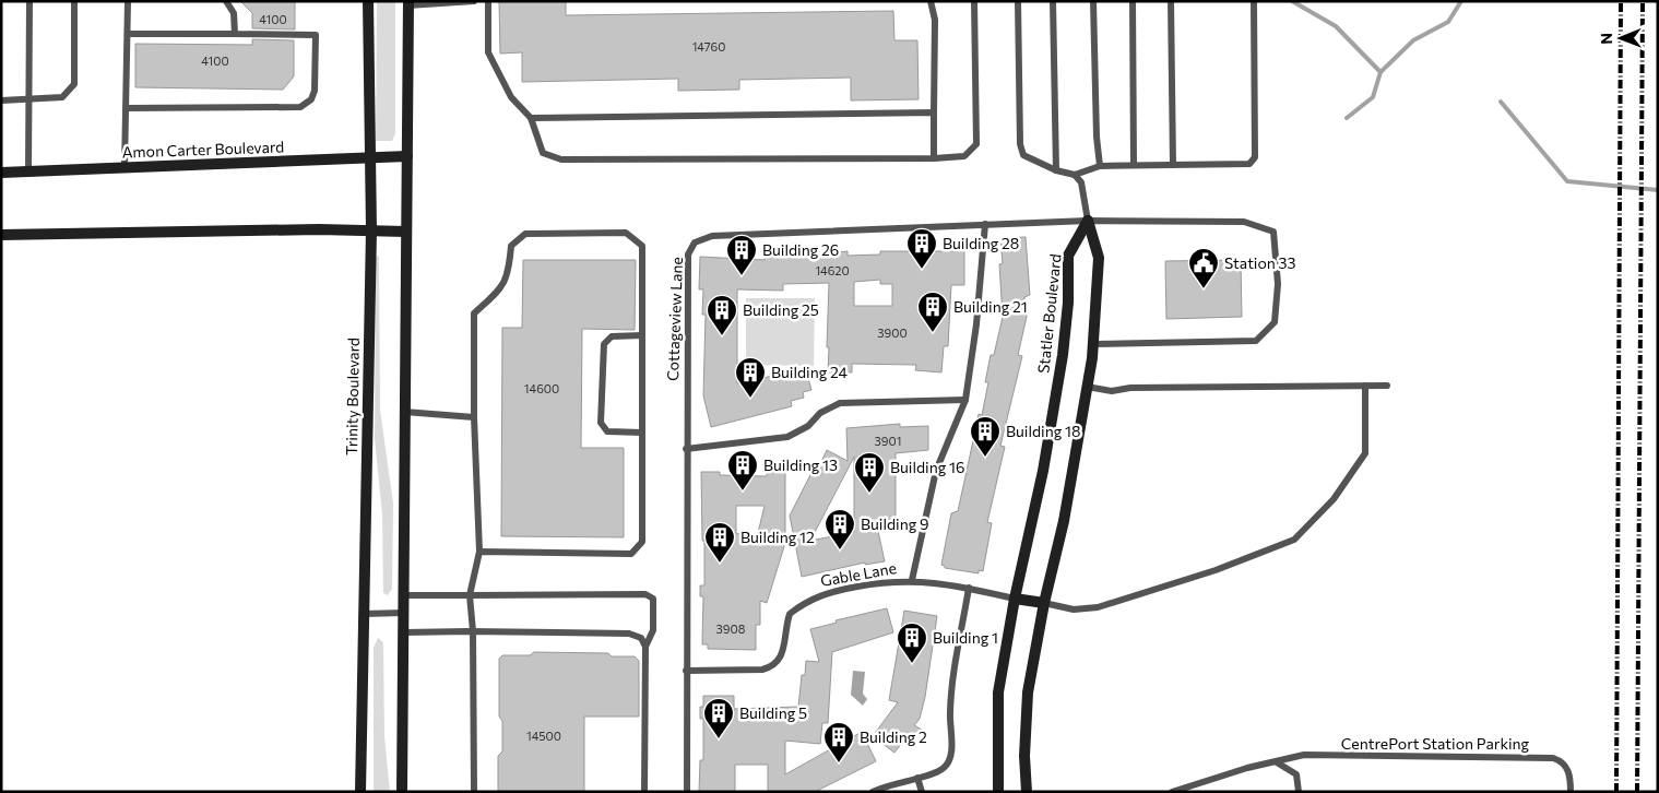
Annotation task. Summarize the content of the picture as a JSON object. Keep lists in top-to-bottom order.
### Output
{
  "streets": {
    "street": ["Amon Carter Boulevard", "Statler Boulevard", "Trinity Boulevard"],
    "lane": ["Cottageview Lane", "Gable Lane", "CentrePort Station Parking"]
  },
  "crossings": [
    ["Amon Carter Boulevard", "Trinity Boulevard"],
    ["Statler Boulevard", "Cottageview Lane"],
    ["Statler Boulevard", "Gable Lane"],
    ["Cottageview Lane", "Gable Lane"]
  ],
  "places": {
    "building": [
      "Building 28",
      "Building 26",
      "Building 21",
      "Building 25",
      "Building 24",
      "Building 18",
      "Building 13",
      "Building 16",
      "Building 9",
      "Building 12",
      "Building 1",
      "Building 5",
      "Building 2"
    ],
    "public building": ["Station 33"]
  },
  "house_numbers": [
    "4100",
    "14760",
    "4100",
    "14620",
    "3900",
    "14600",
    "3901",
    "3908",
    "14500"
  ],
  "north": "left"
}
